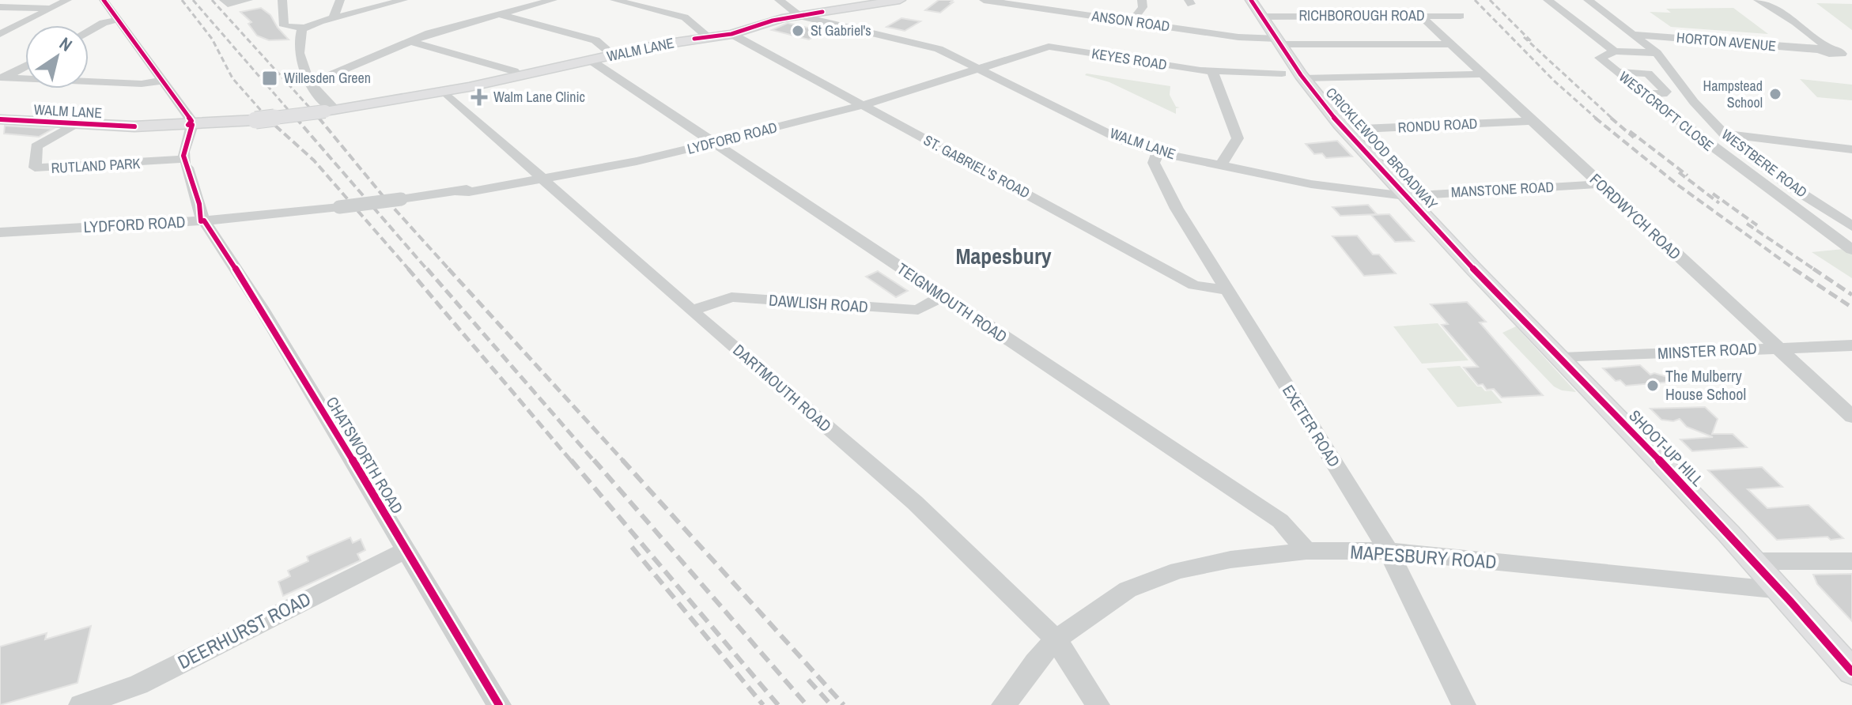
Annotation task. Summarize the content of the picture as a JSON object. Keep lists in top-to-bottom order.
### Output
{
  "streets": {
    "main road": ["WALM LANE", "CRICKLEWOOD BROADWAY", "SHOOT-UP HILL"],
    "street": [
      "RICHBOROUGH ROAD",
      "ANSON ROAD",
      "HORTON AVENUE",
      "KEYES ROAD",
      "WESTCROFT CLOSE",
      "RONDU ROAD",
      "LYDFORD ROAD",
      "WESTBERE ROAD",
      "RUTLAND PARK",
      "ST. GABRIEL'S ROAD",
      "MANSTONE ROAD",
      "FORDWYCH ROAD",
      "TEIGNMOUTH ROAD",
      "DAWLISH ROAD",
      "MINSTER ROAD",
      "DARTMOUTH ROAD",
      "EXETER ROAD",
      "CHATSWORTH ROAD",
      "MAPESBURY ROAD",
      "DEERHURST ROAD"
    ]
  },
  "crossings": [
    ["RICHBOROUGH ROAD", "CRICKLEWOOD BROADWAY"],
    ["RICHBOROUGH ROAD", "FORDWYCH ROAD"],
    ["ANSON ROAD", "CRICKLEWOOD BROADWAY"],
    ["ANSON ROAD", "FORDWYCH ROAD"],
    ["HORTON AVENUE", "WESTBERE ROAD"],
    ["WALM LANE", "KEYES ROAD"],
    ["WALM LANE", "LYDFORD ROAD"],
    ["WALM LANE", "CRICKLEWOOD BROADWAY"],
    ["WALM LANE", "RUTLAND PARK"],
    ["WALM LANE", "ST. GABRIEL'S ROAD"],
    ["WALM LANE", "MANSTONE ROAD"],
    ["WALM LANE", "TEIGNMOUTH ROAD"],
    ["WALM LANE", "DARTMOUTH ROAD"],
    ["WALM LANE", "EXETER ROAD"],
    ["KEYES ROAD", "LYDFORD ROAD"],
    ["WESTCROFT CLOSE", "WESTBERE ROAD"],
    ["RONDU ROAD", "CRICKLEWOOD BROADWAY"],
    ["RONDU ROAD", "FORDWYCH ROAD"],
    ["LYDFORD ROAD", "ST. GABRIEL'S ROAD"],
    ["LYDFORD ROAD", "TEIGNMOUTH ROAD"],
    ["LYDFORD ROAD", "DARTMOUTH ROAD"],
    ["LYDFORD ROAD", "CHATSWORTH ROAD"],
    ["CRICKLEWOOD BROADWAY", "MANSTONE ROAD"],
    ["CRICKLEWOOD BROADWAY", "SHOOT-UP HILL"],
    ["RUTLAND PARK", "CHATSWORTH ROAD"],
    ["ST. GABRIEL'S ROAD", "EXETER ROAD"],
    ["MANSTONE ROAD", "FORDWYCH ROAD"],
    ["FORDWYCH ROAD", "MINSTER ROAD"],
    ["TEIGNMOUTH ROAD", "DAWLISH ROAD"],
    ["TEIGNMOUTH ROAD", "MAPESBURY ROAD"],
    ["DAWLISH ROAD", "DARTMOUTH ROAD"],
    ["MINSTER ROAD", "SHOOT-UP HILL"],
    ["DARTMOUTH ROAD", "MAPESBURY ROAD"],
    ["EXETER ROAD", "MAPESBURY ROAD"],
    ["SHOOT-UP HILL", "MAPESBURY ROAD"],
    ["CHATSWORTH ROAD", "DEERHURST ROAD"]
  ],
  "districts": ["Mapesbury"],
  "places": {
    "other": ["St Gabriel's", "Hampstead School", "The Mulberry House School"],
    "transit": ["Willesden Green"],
    "health": ["Walm Lane Clinic"]
  },
  "north": "top right"
}
